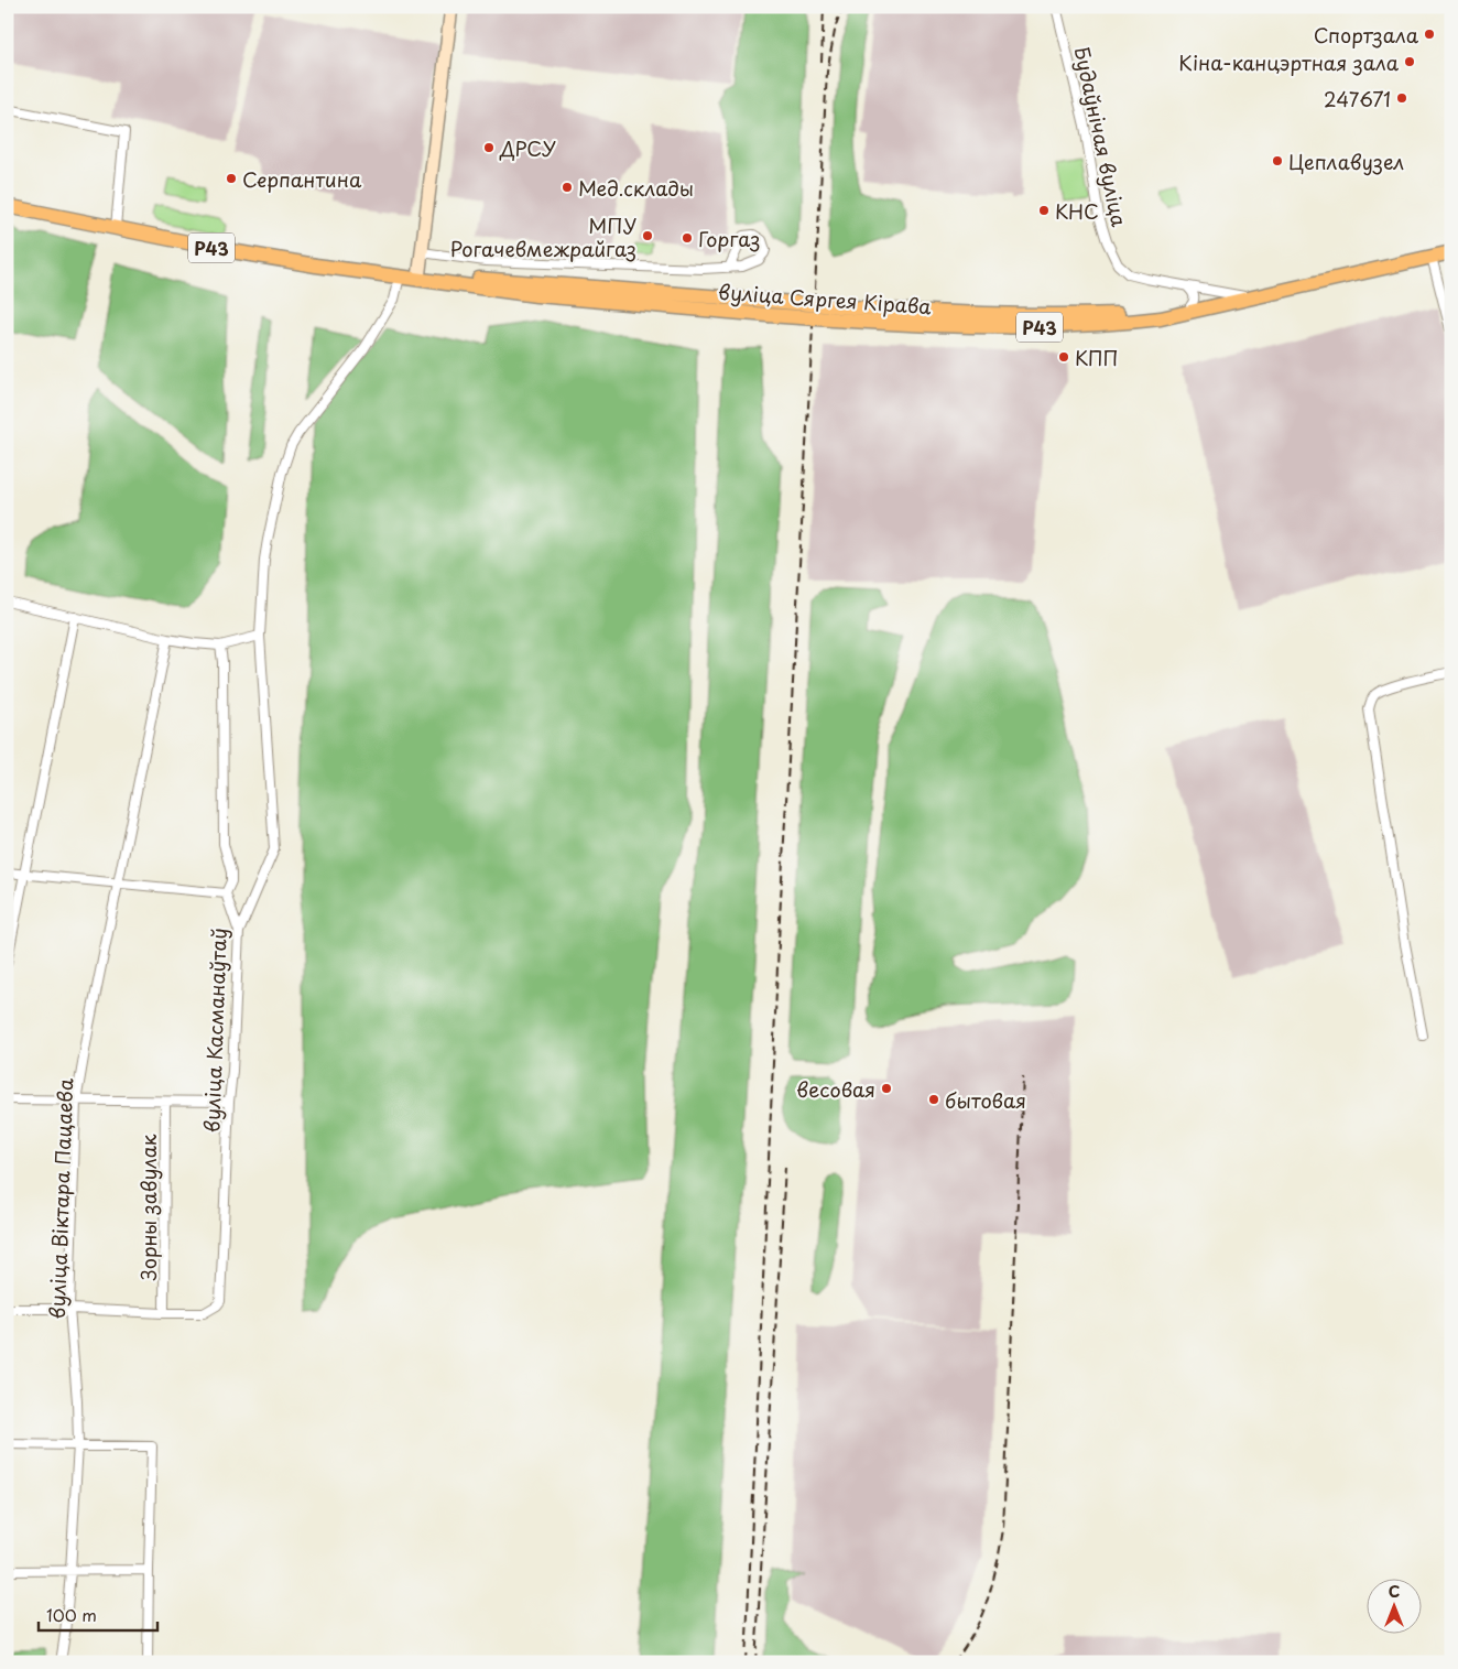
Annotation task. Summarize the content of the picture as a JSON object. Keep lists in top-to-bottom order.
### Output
{
  "streets": {
    "main road": ["Р43", "вуліца Сяргея Кірава"],
    "street": [
      "Будаўнічая вуліца",
      "вуліца Касманаўтаў",
      "вуліца Віктара Пацаева",
      "Зорны завулак"
    ]
  },
  "crossings": [
    ["Будаўнічая вуліца", "вуліца Сяргея Кірава"],
    ["вуліца Касманаўтаў", "Зорны завулак"]
  ],
  "places": [
    "Спортзала",
    "Кіна-канцэртная зала",
    "247671",
    "ДРСУ",
    "Цеплавузел",
    "Серпантина",
    "Мед.склады",
    "КНС",
    "МПУ Рогачевмежрайгаз",
    "Горгаз",
    "КПП",
    "весовая",
    "бытовая"
  ],
  "scale_bar": "100 m",
  "north": "top"
}
